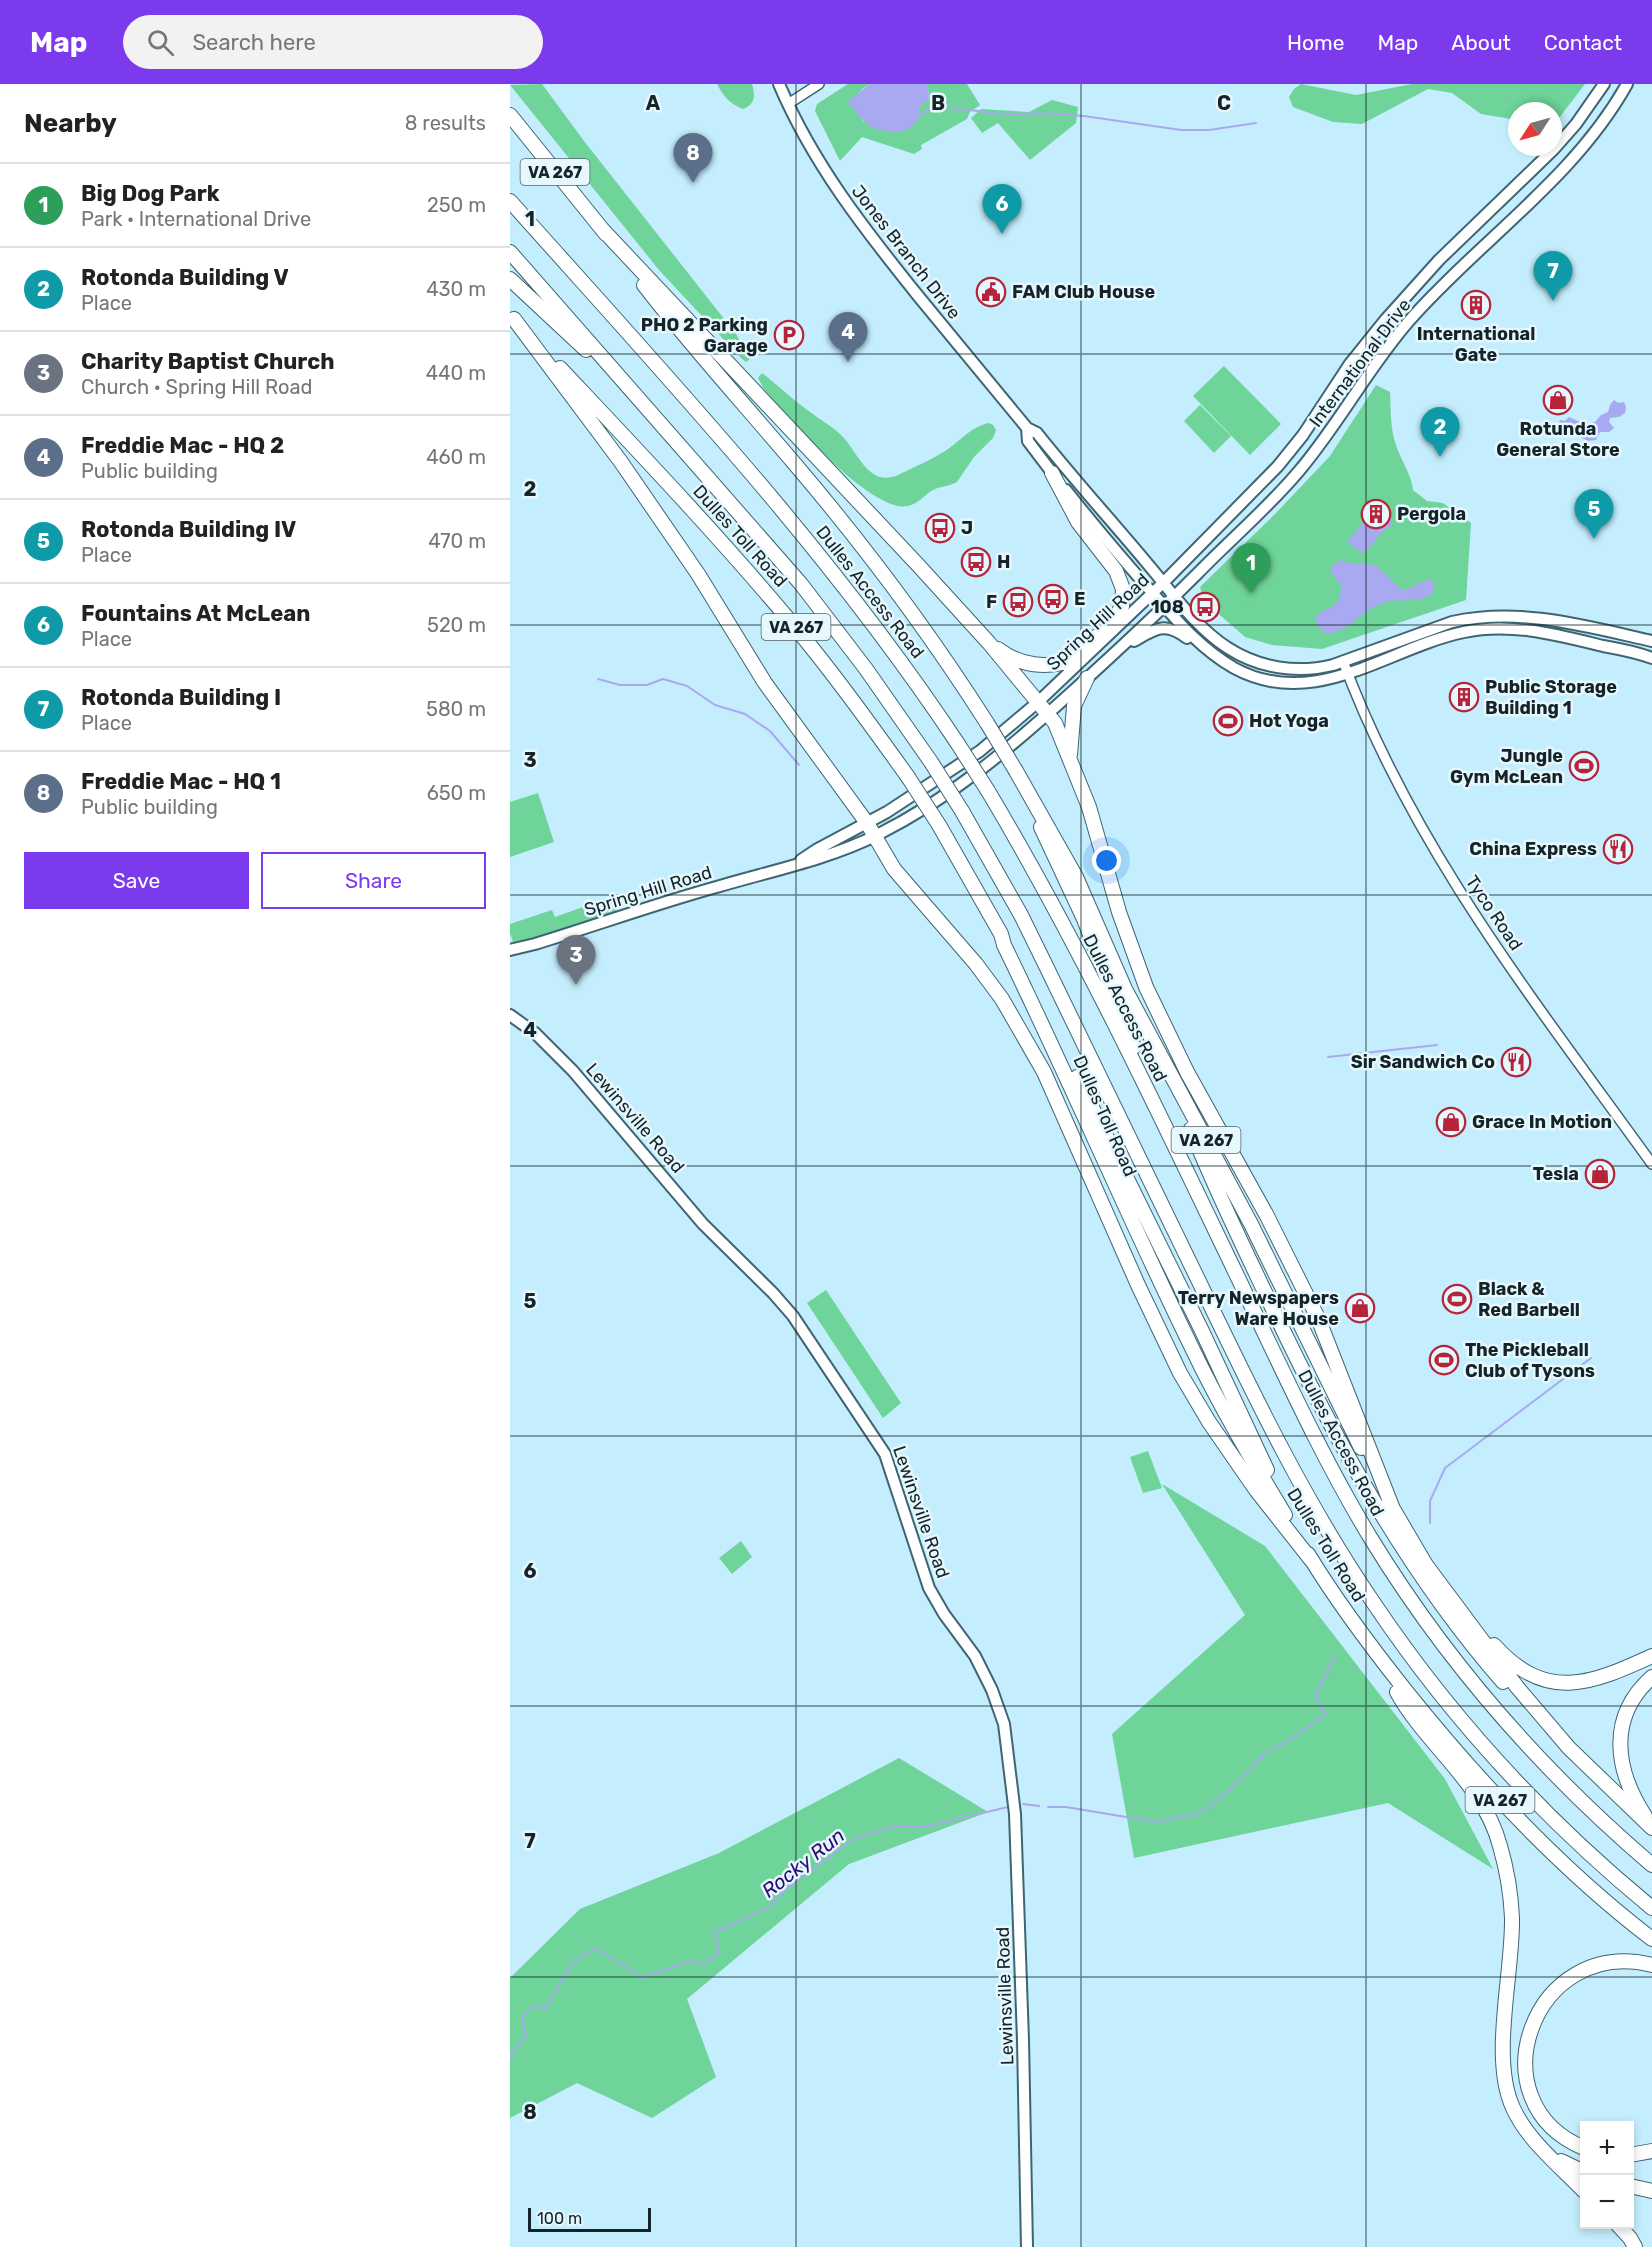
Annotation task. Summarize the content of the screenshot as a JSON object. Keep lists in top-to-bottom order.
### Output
{
  "streets": {
    "highway": ["VA 267", "Dulles Toll Road", "Dulles Access Road"],
    "main road": [
      "Jones Branch Drive",
      "International Drive",
      "Spring Hill Road",
      "Lewinsville Road"
    ],
    "street": ["Tyco Road"]
  },
  "crossings": [
    ["Jones Branch Drive", "International Drive"],
    ["Jones Branch Drive", "Spring Hill Road"],
    ["International Drive", "Spring Hill Road"],
    ["Spring Hill Road", "Tyco Road"]
  ],
  "water": ["Rocky Run"],
  "places": {
    "public building": ["FAM Club House"],
    "building": ["International Gate", "Pergola", "Public Storage Building 1"],
    "parking": ["PHO 2 Parking Garage"],
    "shop": [
      "Rotunda General Store",
      "Grace In Motion",
      "Tesla",
      "Terry Newspapers Ware House"
    ],
    "bus stop": [
      "J",
      "H",
      "E",
      "F",
      "108"
    ],
    "sports": [
      "Hot Yoga",
      "Jungle Gym McLean",
      "Black & Red Barbell",
      "The Pickleball Club of Tysons"
    ],
    "restaurant": ["China Express", "Sir Sandwich Co"]
  },
  "scale_bar": "100 m",
  "north": "bottom left",
  "page": {
    "header": "Map",
    "search": "Search here",
    "nav": [
      "Home",
      "Map",
      "About",
      "Contact"
    ],
    "heading": ["Nearby", "8 results"],
    "pins": [
      "8",
      "6",
      "7",
      "4",
      "2",
      "5",
      "1",
      "3"
    ],
    "list": [
      {
        "mark": "1",
        "name": "Big Dog Park",
        "note": "Park · International Drive",
        "value": "250 m"
      },
      {
        "mark": "2",
        "name": "Rotonda Building V",
        "note": "Place",
        "value": "430 m"
      },
      {
        "mark": "3",
        "name": "Charity Baptist Church",
        "note": "Church · Spring Hill Road",
        "value": "440 m"
      },
      {
        "mark": "4",
        "name": "Freddie Mac - HQ 2",
        "note": "Public building",
        "value": "460 m"
      },
      {
        "mark": "5",
        "name": "Rotonda Building IV",
        "note": "Place",
        "value": "470 m"
      },
      {
        "mark": "6",
        "name": "Fountains At McLean",
        "note": "Place",
        "value": "520 m"
      },
      {
        "mark": "7",
        "name": "Rotonda Building I",
        "note": "Place",
        "value": "580 m"
      },
      {
        "mark": "8",
        "name": "Freddie Mac - HQ 1",
        "note": "Public building",
        "value": "650 m"
      }
    ],
    "buttons": ["Save", "Share"],
    "map_buttons": ["+", "−"],
    "scale": "100 m"
  },
  "grid": {
    "columns": ["A", "B", "C"],
    "rows": [
      "1",
      "2",
      "3",
      "4",
      "5",
      "6",
      "7",
      "8"
    ]
  }
}
